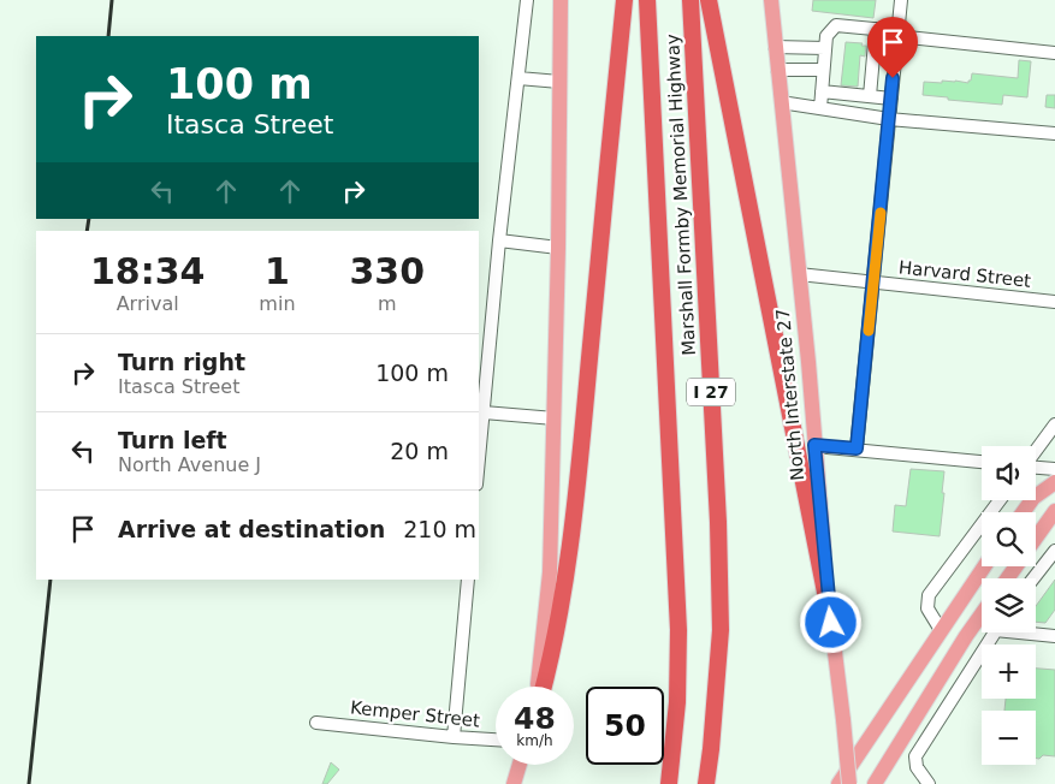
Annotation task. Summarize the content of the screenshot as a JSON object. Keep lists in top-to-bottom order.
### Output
{
  "streets": {
    "highway": ["Marshall Formby Memorial Highway", "I 27"],
    "main road": ["North Interstate 27"],
    "street": ["Harvard Street", "Kemper Street"]
  },
  "crossings": [
    ["Harvard Street", "North Interstate 27"]
  ],
  "page": {
    "turn": ["100 m", "Itasca Street"],
    "eta": [
      "18:34",
      "Arrival",
      "1",
      "min",
      "330",
      "m"
    ],
    "list": [
      {
        "name": "Turn right",
        "note": "Itasca Street",
        "value": "100 m"
      },
      {
        "name": "Turn left",
        "note": "North Avenue J",
        "value": "20 m"
      },
      {
        "name": "Arrive at destination",
        "value": "210 m"
      }
    ],
    "map_buttons": ["+", "−"],
    "speed": "48 km/h",
    "limit": "50"
  }
}
